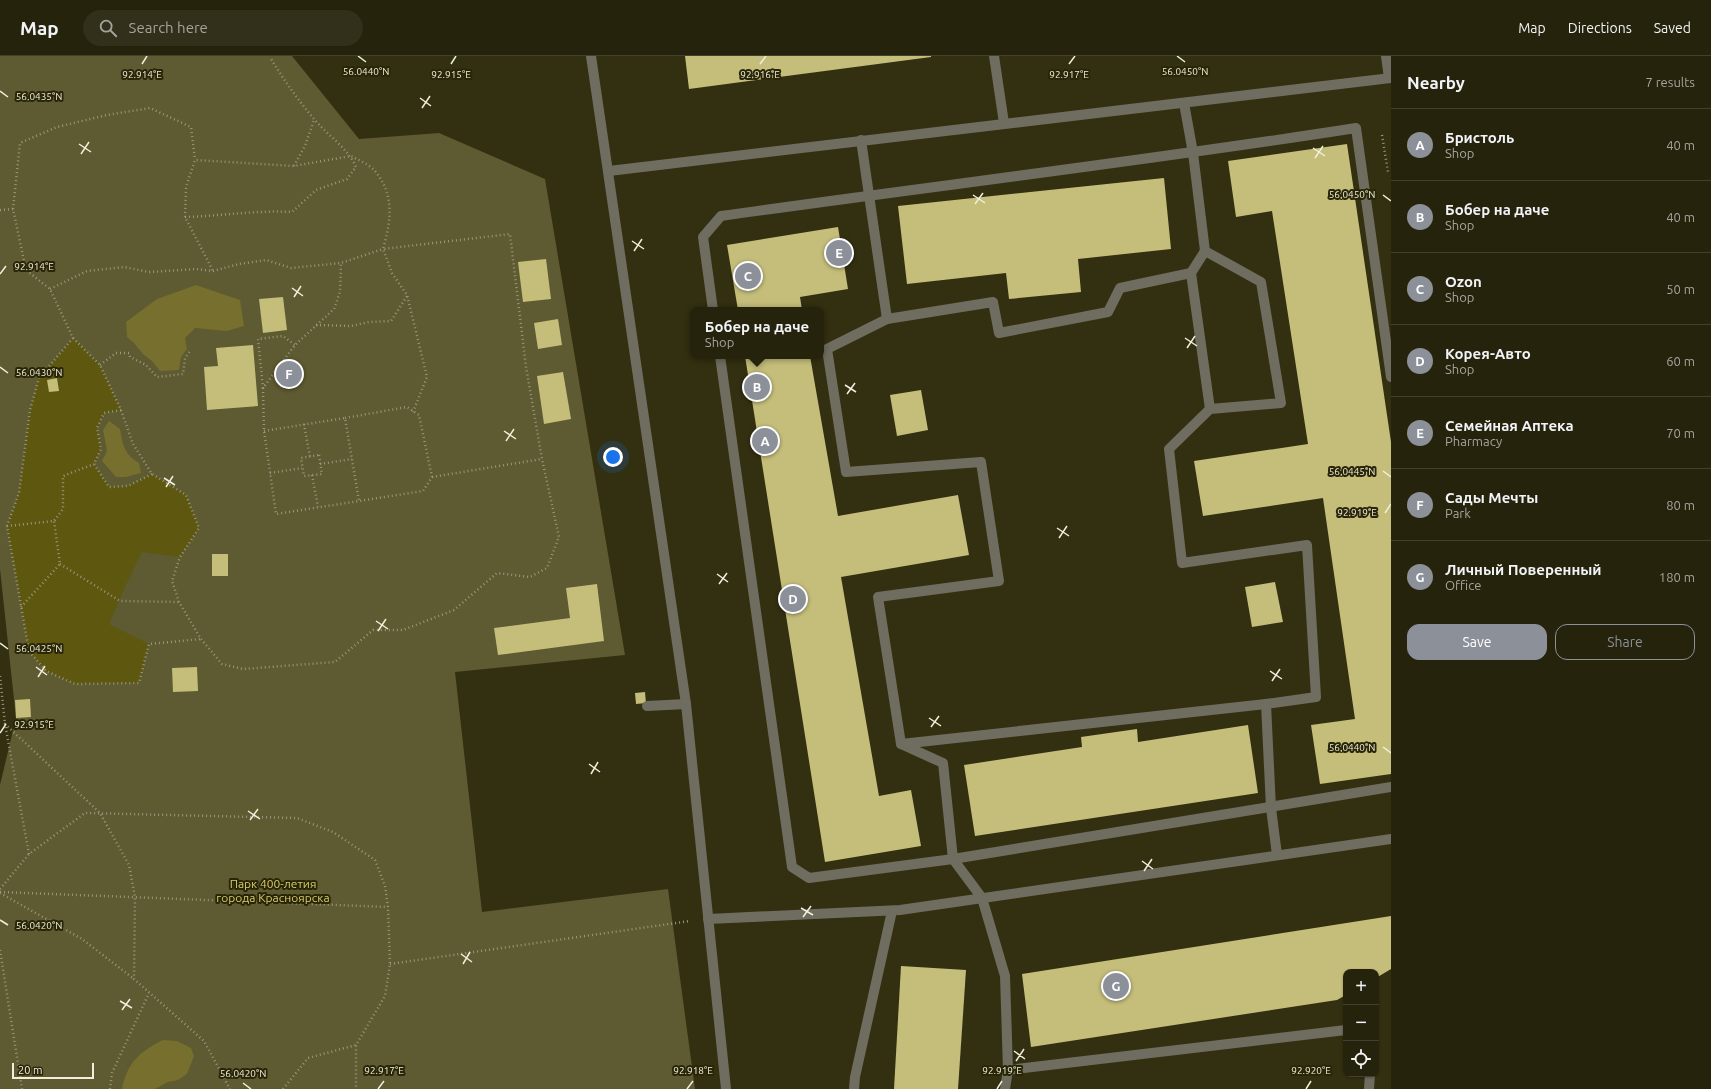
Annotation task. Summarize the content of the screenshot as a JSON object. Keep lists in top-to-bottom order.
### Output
{
  "parks": ["Парк 400-летия города Красноярска"],
  "scale_bar": "20 m",
  "page": {
    "header": "Map",
    "search": "Search here",
    "nav": ["Map", "Directions", "Saved"],
    "heading": ["Nearby", "7 results"],
    "list": [
      {
        "mark": "A",
        "name": "Бристоль",
        "note": "Shop",
        "value": "40 m"
      },
      {
        "mark": "B",
        "name": "Бобер на даче",
        "note": "Shop",
        "value": "40 m"
      },
      {
        "mark": "C",
        "name": "Ozon",
        "note": "Shop",
        "value": "50 m"
      },
      {
        "mark": "D",
        "name": "Корея-Авто",
        "note": "Shop",
        "value": "60 m"
      },
      {
        "mark": "E",
        "name": "Семейная Аптека",
        "note": "Pharmacy",
        "value": "70 m"
      },
      {
        "mark": "F",
        "name": "Сады Мечты",
        "note": "Park",
        "value": "80 m"
      },
      {
        "mark": "G",
        "name": "Личный Поверенный",
        "note": "Office",
        "value": "180 m"
      }
    ],
    "pins": [
      "E",
      "C",
      "F",
      "B",
      "A",
      "D",
      "G"
    ],
    "popup": ["Бобер на даче", "Shop"],
    "buttons": ["Save", "Share"],
    "map_buttons": ["+", "−"],
    "scale": "20 m"
  },
  "coordinates": [
    "56.0450°N",
    "56.0440°N",
    "92.914°E",
    "92.915°E",
    "92.916°E",
    "92.917°E",
    "56.0435°N",
    "56.0430°N",
    "56.0445°N",
    "92.919°E",
    "56.0425°N",
    "56.0420°N",
    "92.918°E",
    "92.920°E"
  ]
}
